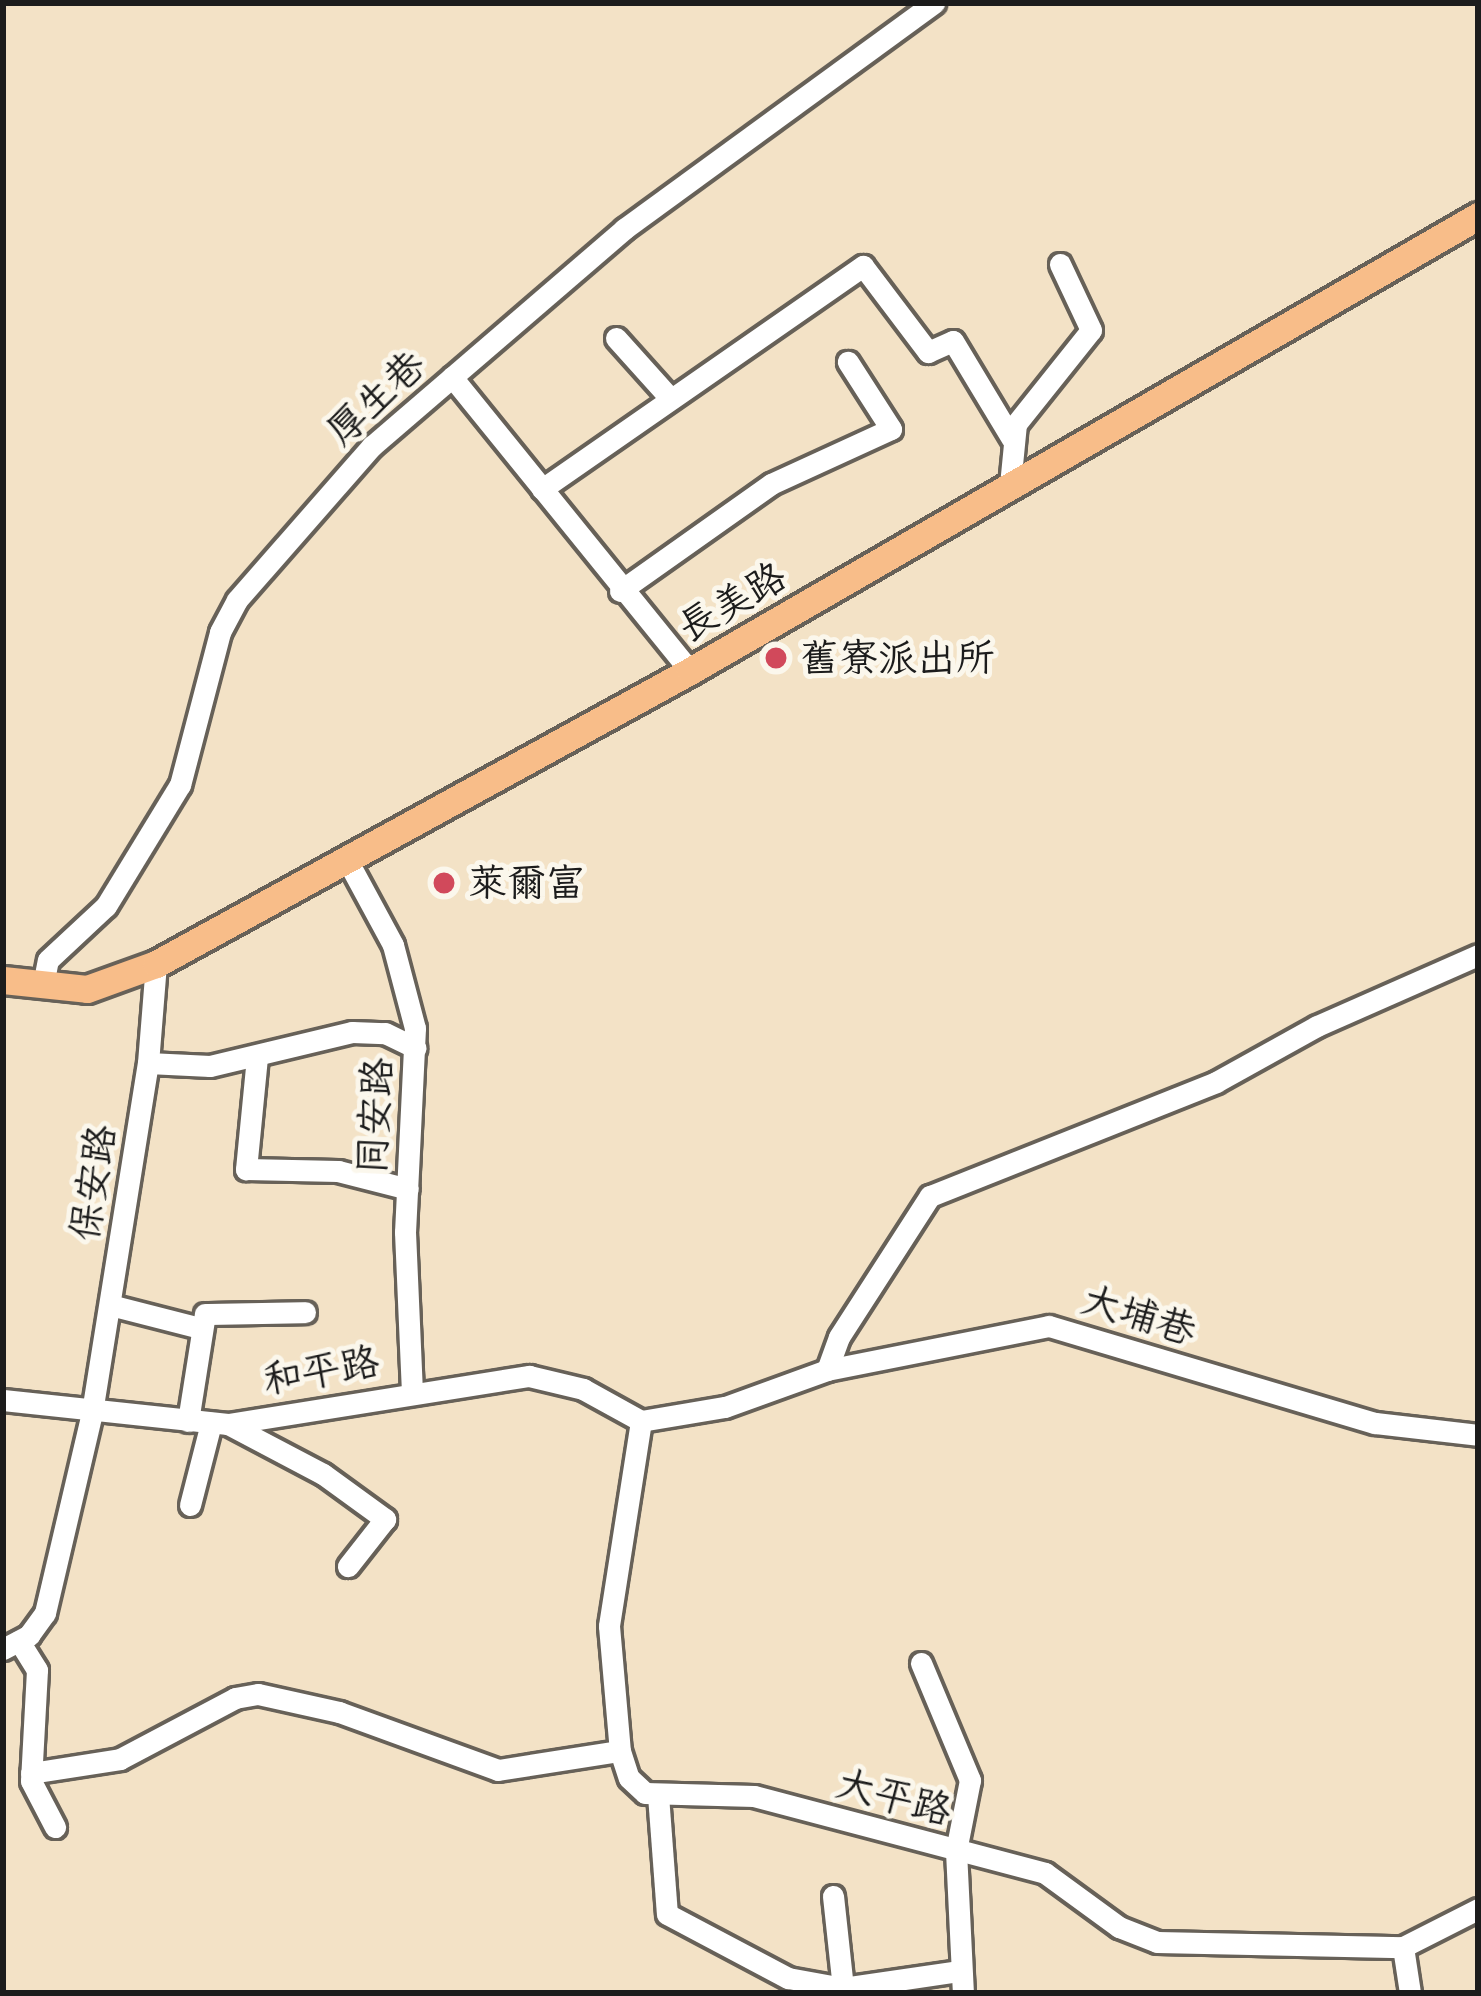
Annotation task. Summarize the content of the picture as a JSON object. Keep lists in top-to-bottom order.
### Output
{
  "streets": {
    "main road": ["長美路"],
    "street": [
      "厚生巷",
      "同安路",
      "保安路",
      "大埔巷",
      "和平路",
      "大平路"
    ]
  },
  "crossings": [
    ["厚生巷", "長美路"],
    ["長美路", "同安路"],
    ["長美路", "保安路"],
    ["同安路", "和平路"],
    ["保安路", "和平路"],
    ["大埔巷", "和平路"]
  ],
  "places": ["舊寮派出所", "萊爾富"]
}
